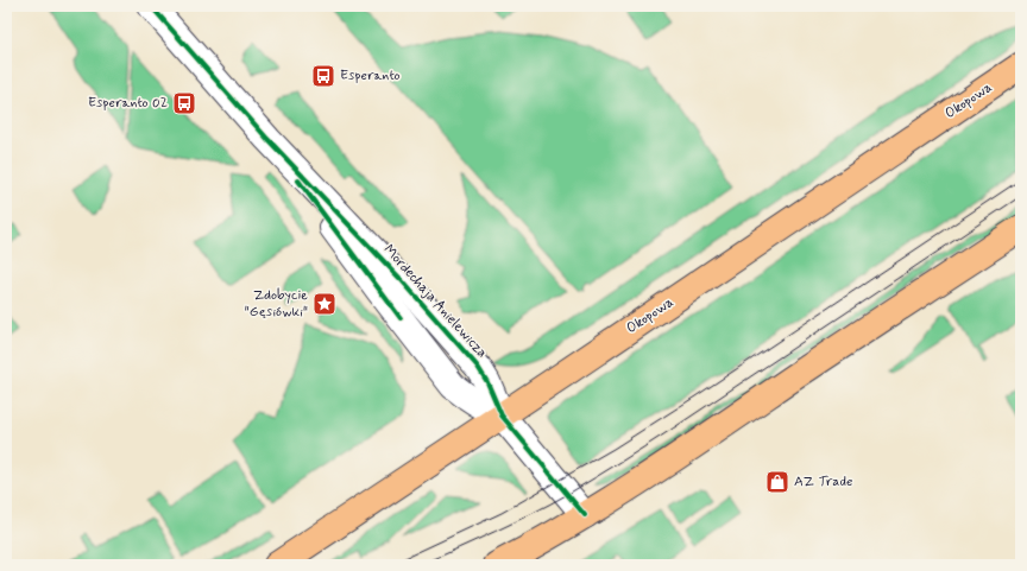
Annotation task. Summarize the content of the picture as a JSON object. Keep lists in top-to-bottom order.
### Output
{
  "streets": {
    "main road": ["Okopowa"],
    "street": ["Mordechaja Anielewicza"]
  },
  "crossings": [
    ["Okopowa", "Mordechaja Anielewicza"]
  ],
  "places": {
    "bus stop": ["Esperanto", "Esperanto 02"],
    "place": ["Zdobycie \"Gęsiówki\""],
    "shop": ["AZ Trade"]
  }
}
